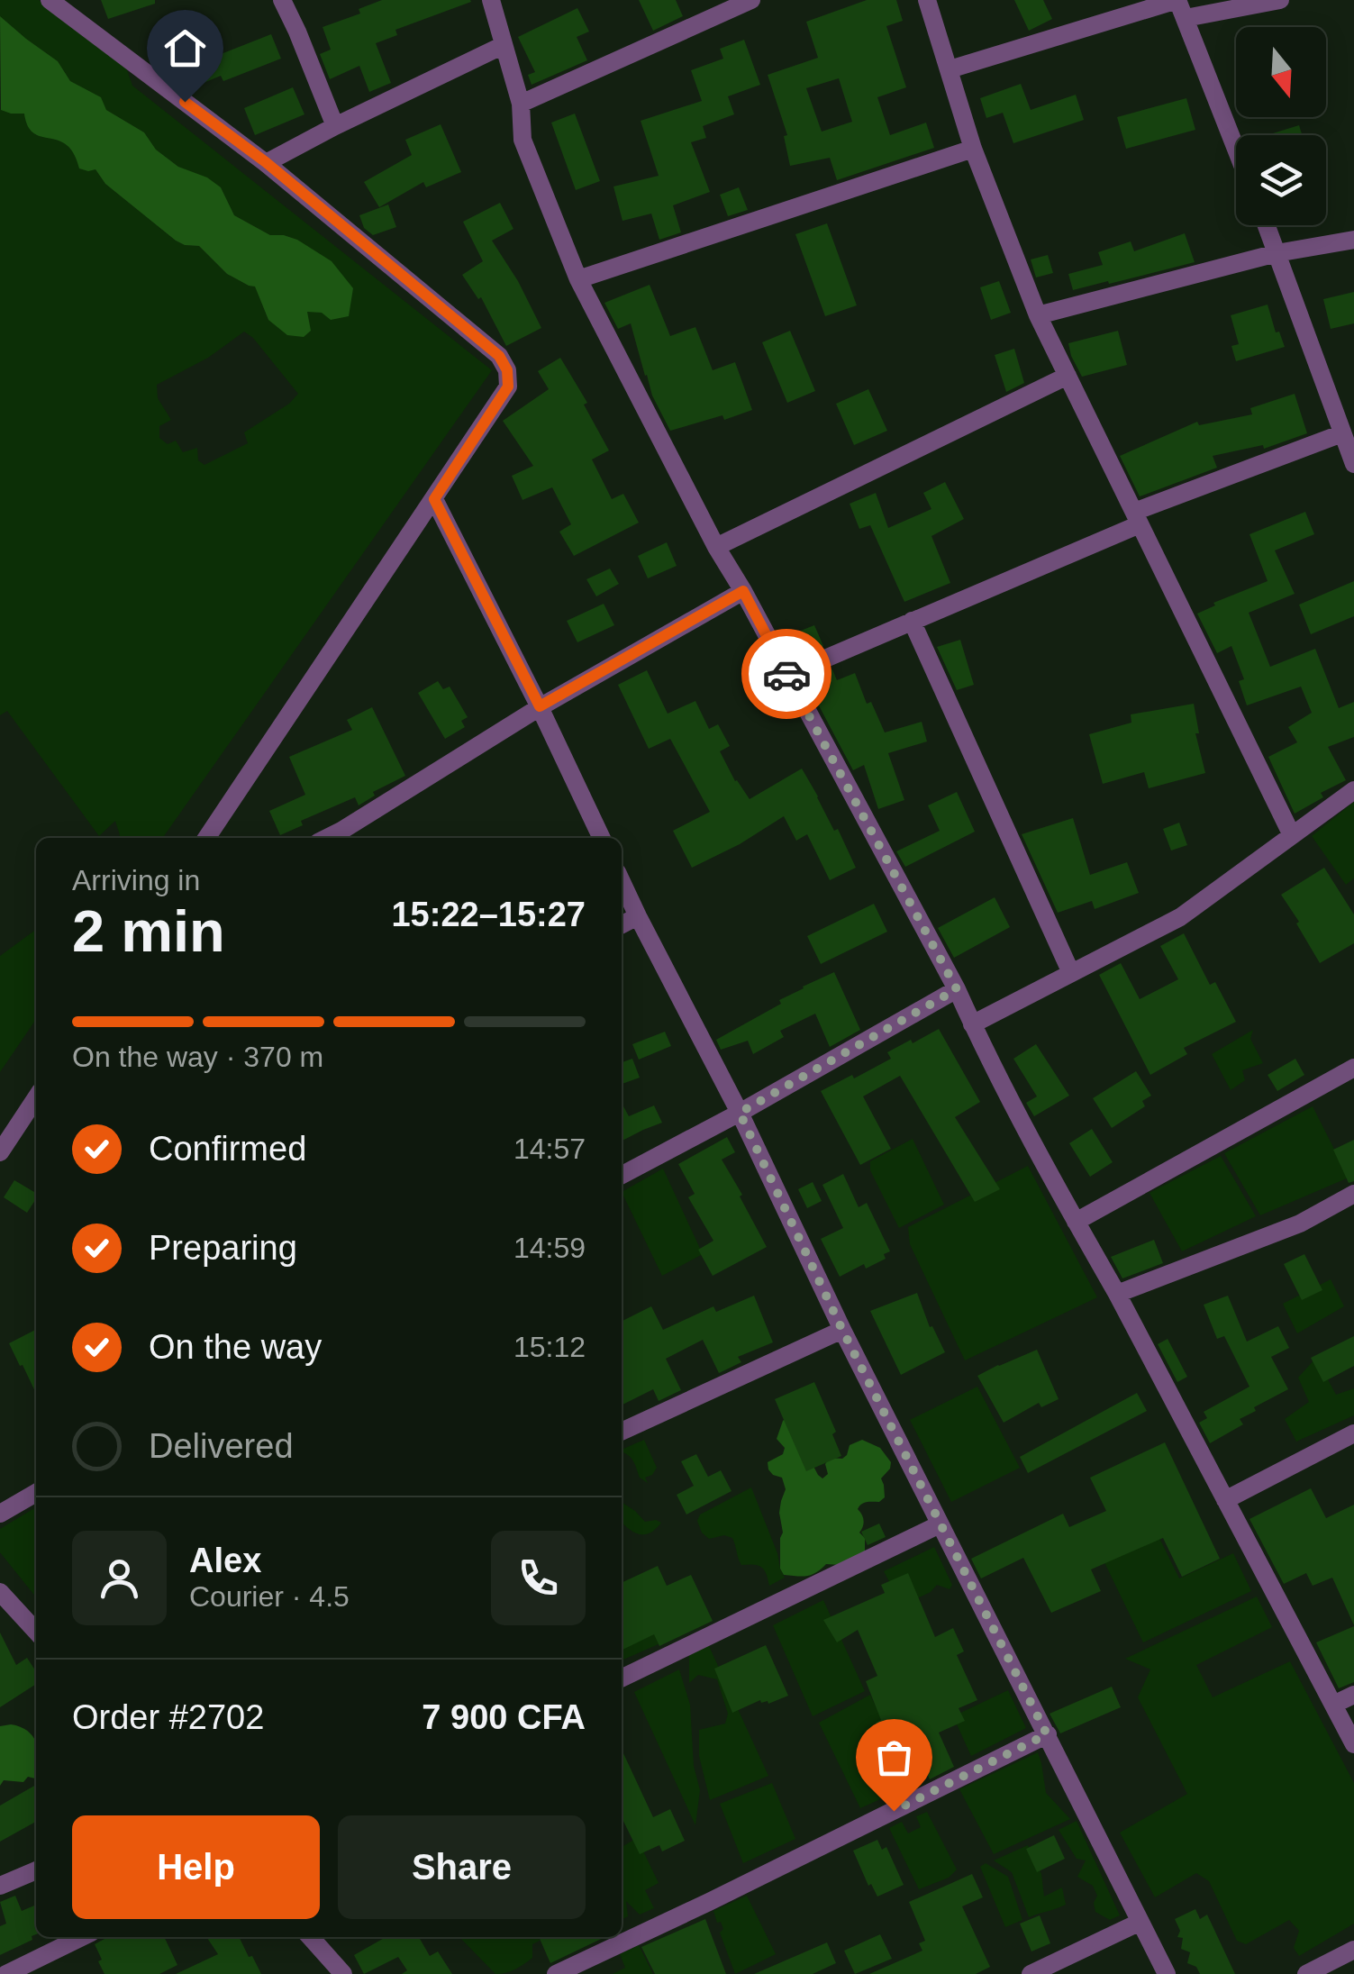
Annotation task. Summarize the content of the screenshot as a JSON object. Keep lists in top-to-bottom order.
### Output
{
  "north": "bottom",
  "page": {
    "heading": ["2 min", "Arriving in", "15:22–15:27"],
    "panel": [
      "Alex",
      "Courier · 4.5",
      "Order #2702",
      "7 900 CFA"
    ],
    "bar": "On the way · 370 m",
    "list": [
      ["Confirmed", "14:57"],
      ["Preparing", "14:59"],
      ["On the way", "15:12"],
      "Delivered"
    ],
    "buttons": ["Help", "Share"]
  }
}
